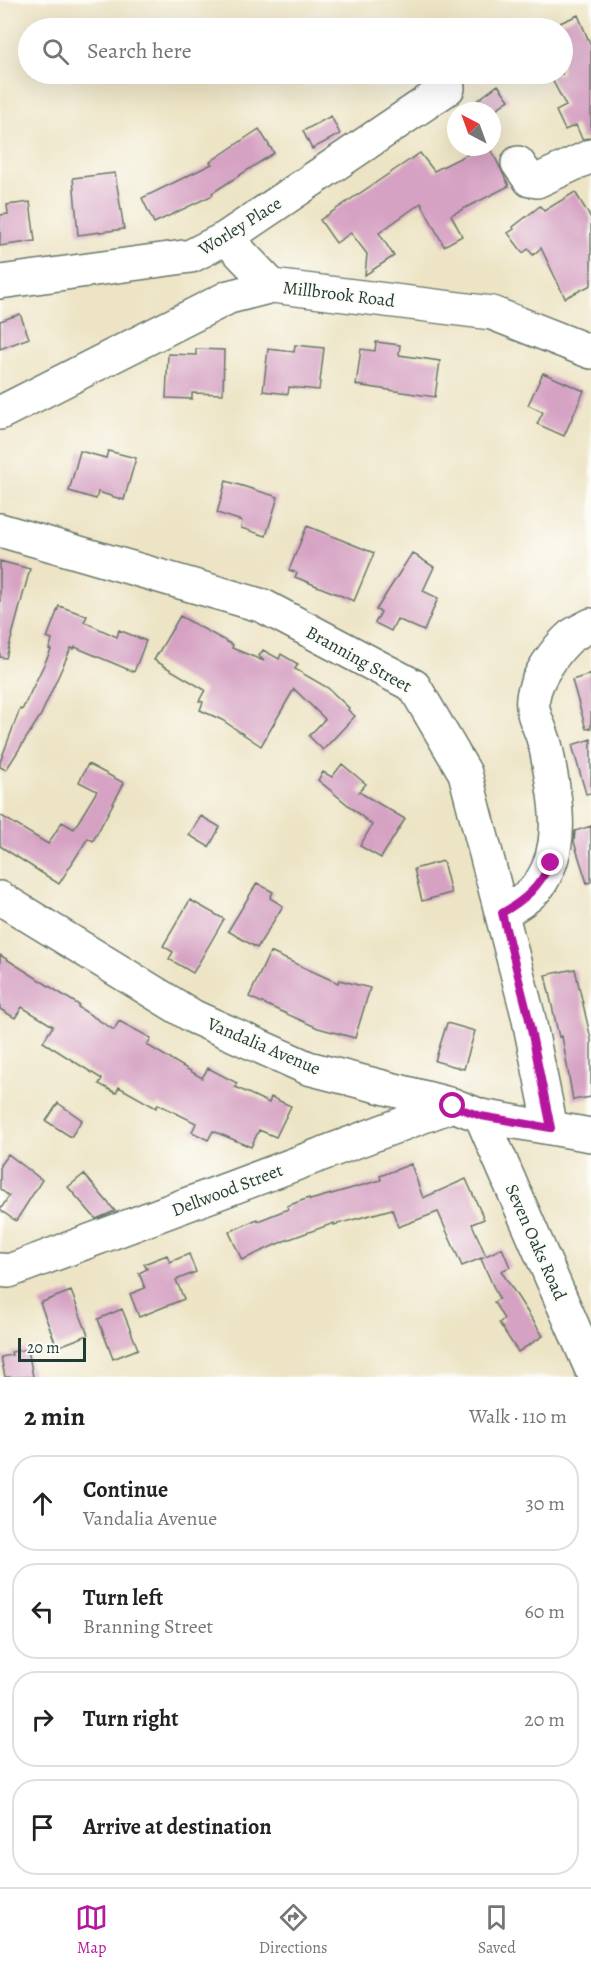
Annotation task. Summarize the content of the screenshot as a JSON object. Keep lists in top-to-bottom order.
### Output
{
  "streets": {
    "street": [
      "Worley Place",
      "Millbrook Road",
      "Branning Street",
      "Vandalia Avenue",
      "Dellwood Street",
      "Seven Oaks Road"
    ]
  },
  "crossings": [
    ["Branning Street", "Vandalia Avenue"],
    ["Vandalia Avenue", "Dellwood Street"],
    ["Vandalia Avenue", "Seven Oaks Road"],
    ["Dellwood Street", "Seven Oaks Road"]
  ],
  "scale_bar": "20 m",
  "north": "top left",
  "page": {
    "search": "Search here",
    "scale": "20 m",
    "heading": ["2 min", "Walk · 110 m"],
    "list": [
      ["Continue", "Vandalia Avenue", "30 m"],
      ["Turn left", "Branning Street", "60 m"],
      ["Turn right", "20 m"],
      "Arrive at destination"
    ],
    "nav": ["Map", "Directions", "Saved"]
  }
}
